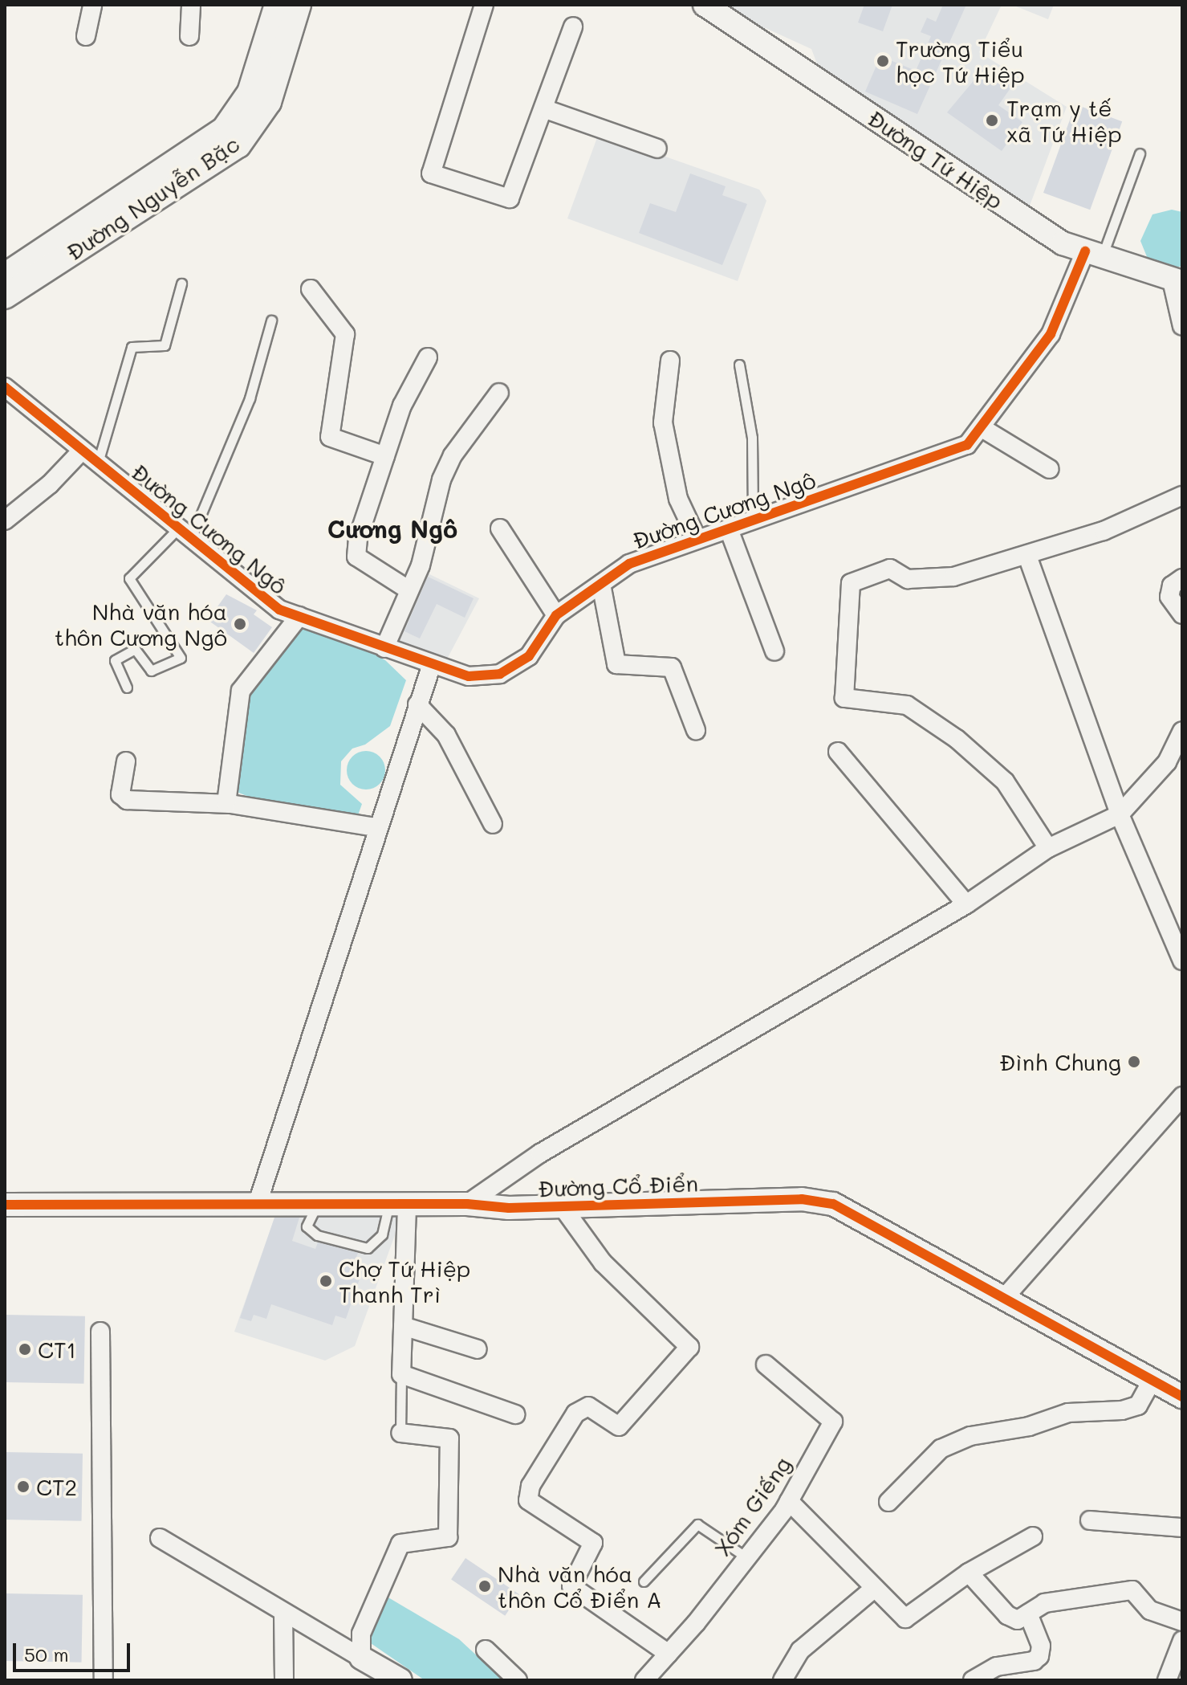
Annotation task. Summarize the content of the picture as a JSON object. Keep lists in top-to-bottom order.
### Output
{
  "streets": {
    "main road": ["Đường Nguyễn Bặc"],
    "street": [
      "Đường Tứ Hiệp",
      "Đường Cương Ngô",
      "Đường Cổ Điển",
      "Xóm Giếng"
    ]
  },
  "crossings": [
    ["Đường Tứ Hiệp", "Đường Cương Ngô"]
  ],
  "districts": ["Cương Ngô"],
  "places": [
    "Trường Tiểu học Tứ Hiệp",
    "Trạm y tế xã Tứ Hiệp",
    "Nhà văn hóa thôn Cương Ngô",
    "Đình Chung",
    "Chợ Tứ Hiệp Thanh Trì",
    "CT1",
    "CT2",
    "Nhà văn hóa thôn Cổ Điển A"
  ],
  "scale_bar": "50 m"
}
